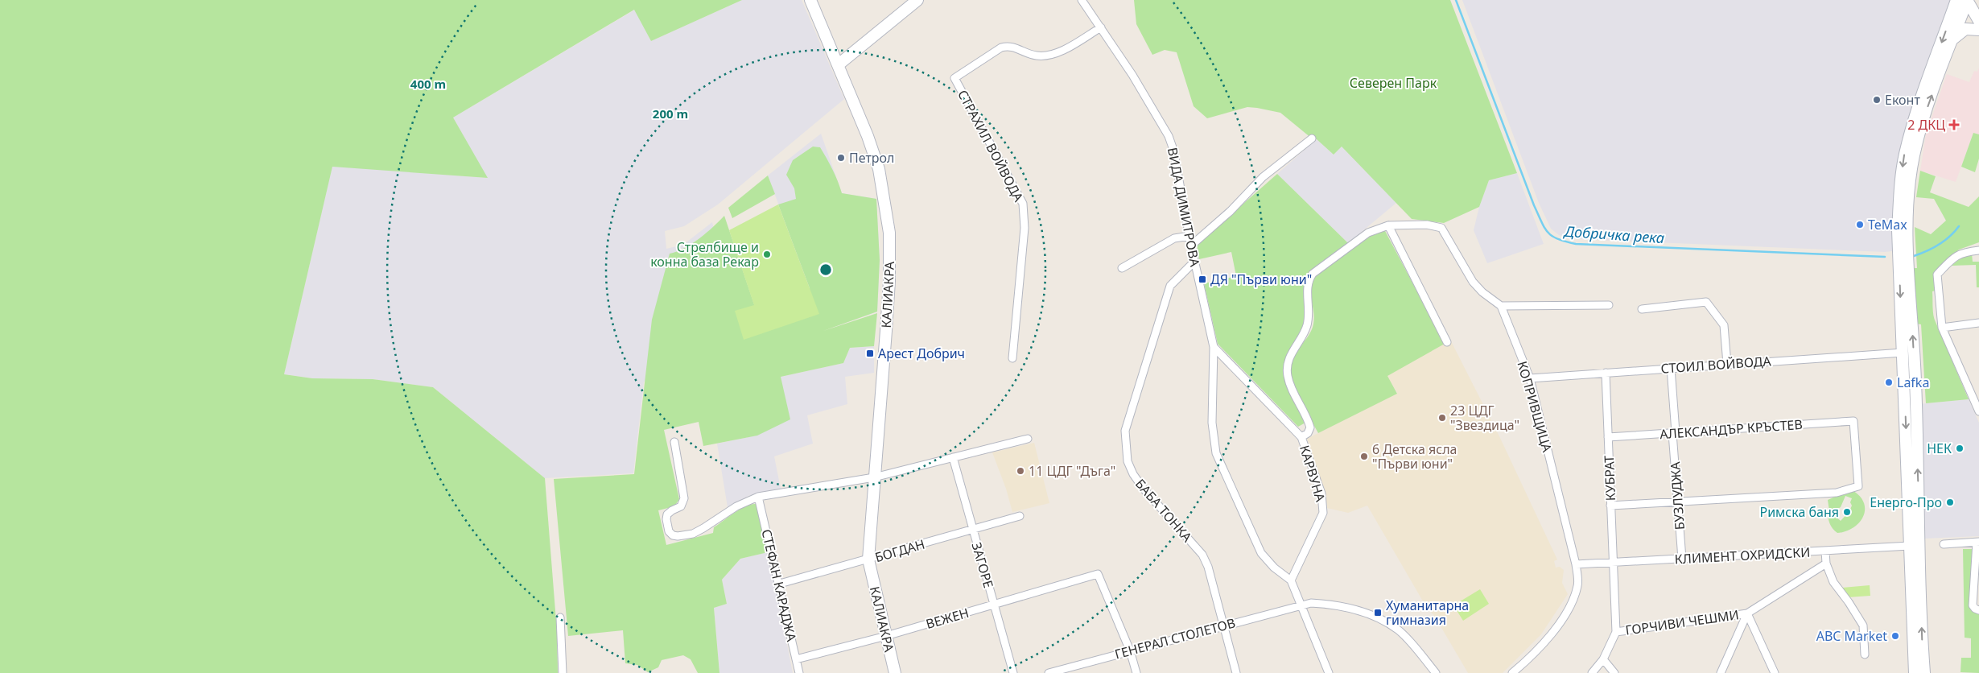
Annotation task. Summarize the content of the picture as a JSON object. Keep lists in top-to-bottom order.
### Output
{
  "streets": {
    "main road": ["КАЛИАКРА"],
    "street": [
      "СТРАХИЛ ВОЙВОДА",
      "ВИДА ДИМИТРОВА",
      "СТОИЛ ВОЙВОДА",
      "КОПРИВЩИЦА",
      "АЛЕКСАНДЪР КРЪСТЕВ",
      "КАРВУНА",
      "КУБРАТ",
      "БУЗЛУДЖА",
      "БАБА ТОНКА",
      "БОГДАН",
      "КЛИМЕНТ ОХРИДСКИ",
      "ЗАГОРЕ",
      "СТЕФАН КАРАДЖА",
      "ВЕЖЕН",
      "ГОРЧИВИ ЧЕШМИ",
      "ГЕНЕРАЛ СТОЛЕТОВ"
    ]
  },
  "crossings": [
    ["СТРАХИЛ ВОЙВОДА", "ВИДА ДИМИТРОВА"],
    ["ВИДА ДИМИТРОВА", "КАРВУНА"],
    ["ВИДА ДИМИТРОВА", "БАБА ТОНКА"],
    ["КАЛИАКРА", "БОГДАН"],
    ["КАЛИАКРА", "ВЕЖЕН"],
    ["СТОИЛ ВОЙВОДА", "КОПРИВЩИЦА"],
    ["СТОИЛ ВОЙВОДА", "КУБРАТ"],
    ["СТОИЛ ВОЙВОДА", "БУЗЛУДЖА"],
    ["КОПРИВЩИЦА", "КЛИМЕНТ ОХРИДСКИ"],
    ["АЛЕКСАНДЪР КРЪСТЕВ", "КУБРАТ"],
    ["АЛЕКСАНДЪР КРЪСТЕВ", "БУЗЛУДЖА"],
    ["КУБРАТ", "КЛИМЕНТ ОХРИДСКИ"],
    ["КУБРАТ", "ГОРЧИВИ ЧЕШМИ"],
    ["БУЗЛУДЖА", "КЛИМЕНТ ОХРИДСКИ"],
    ["БАБА ТОНКА", "ГЕНЕРАЛ СТОЛЕТОВ"],
    ["БОГДАН", "ЗАГОРЕ"],
    ["БОГДАН", "СТЕФАН КАРАДЖА"],
    ["ЗАГОРЕ", "ВЕЖЕН"],
    ["СТЕФАН КАРАДЖА", "ВЕЖЕН"],
    ["ВЕЖЕН", "ГЕНЕРАЛ СТОЛЕТОВ"]
  ],
  "water": ["Добричка река"],
  "parks": ["Северен Парк"],
  "places": {
    "other": [
      "Еконт",
      "Петрол",
      "TeMax",
      "Стрелбище и конна база Рекар",
      "Lafka",
      "23 ЦДГ \"Звездица\"",
      "НЕК",
      "6 Детска ясла \"Първи юни\"",
      "11 ЦДГ \"Дъга\"",
      "Енерго-Про",
      "Римска баня",
      "ABC Market"
    ],
    "health": ["2 ДКЦ"],
    "transit": ["ДЯ \"Първи юни\"", "Арест Добрич", "Хуманитарна гимназия"]
  },
  "rings": ["400 m", "200 m"]
}
